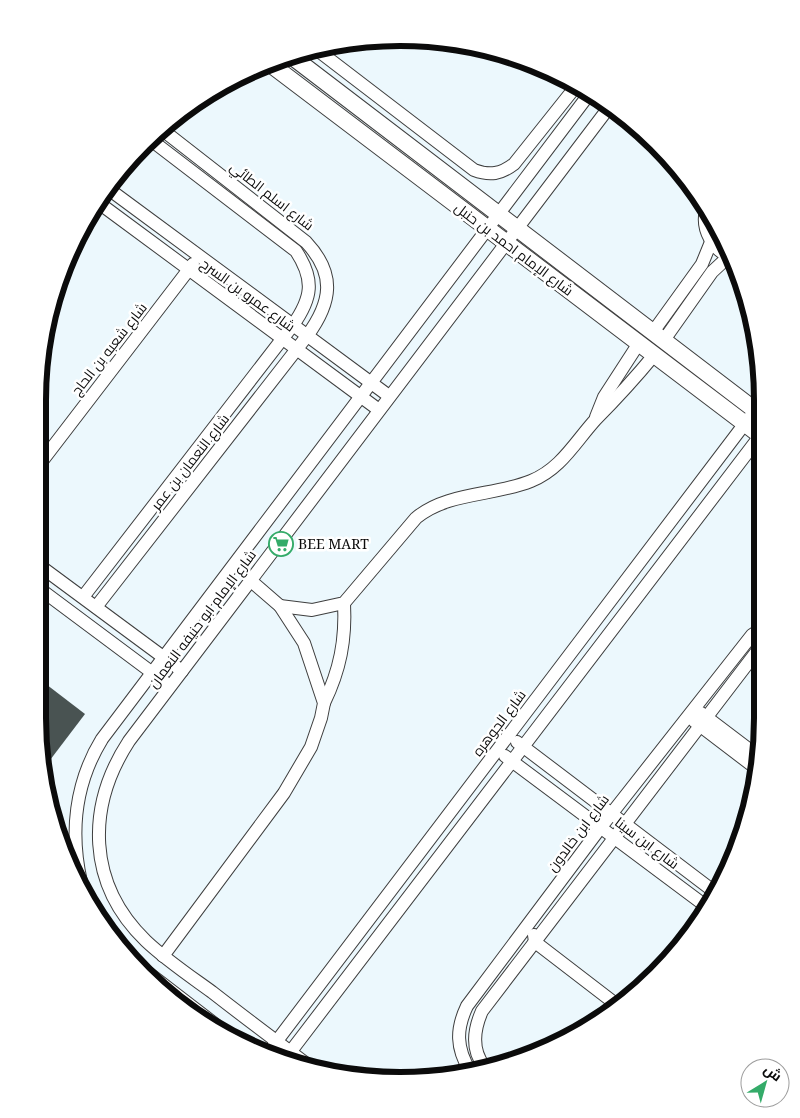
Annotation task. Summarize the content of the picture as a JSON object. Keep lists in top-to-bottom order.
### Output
{
  "streets": {
    "street": [
      "شارع اسلم الطائي",
      "شارع الإمام احمد بن حنبل",
      "شارع عمرو بن السرح",
      "شارع شعبه بن الحاج",
      "شارع النعمان بن عمر",
      "شارع الإمام ابو حنيفه النعمان",
      "شارع الجوهره",
      "شارع ابن خالدون",
      "شارع ابن سينا"
    ]
  },
  "crossings": [
    ["شارع اسلم الطائي", "شارع عمرو بن السرح"],
    ["شارع اسلم الطائي", "شارع النعمان بن عمر"],
    ["شارع الإمام احمد بن حنبل", "شارع الإمام ابو حنيفه النعمان"],
    ["شارع الإمام احمد بن حنبل", "شارع الجوهره"],
    ["شارع عمرو بن السرح", "شارع شعبه بن الحاج"],
    ["شارع عمرو بن السرح", "شارع النعمان بن عمر"],
    ["شارع عمرو بن السرح", "شارع الإمام ابو حنيفه النعمان"],
    ["شارع الإمام ابو حنيفه النعمان", "شارع الجوهره"],
    ["شارع الجوهره", "شارع ابن سينا"],
    ["شارع ابن خالدون", "شارع ابن سينا"]
  ],
  "places": {
    "supermarket": ["BEE MART"]
  },
  "north": "top right"
}
